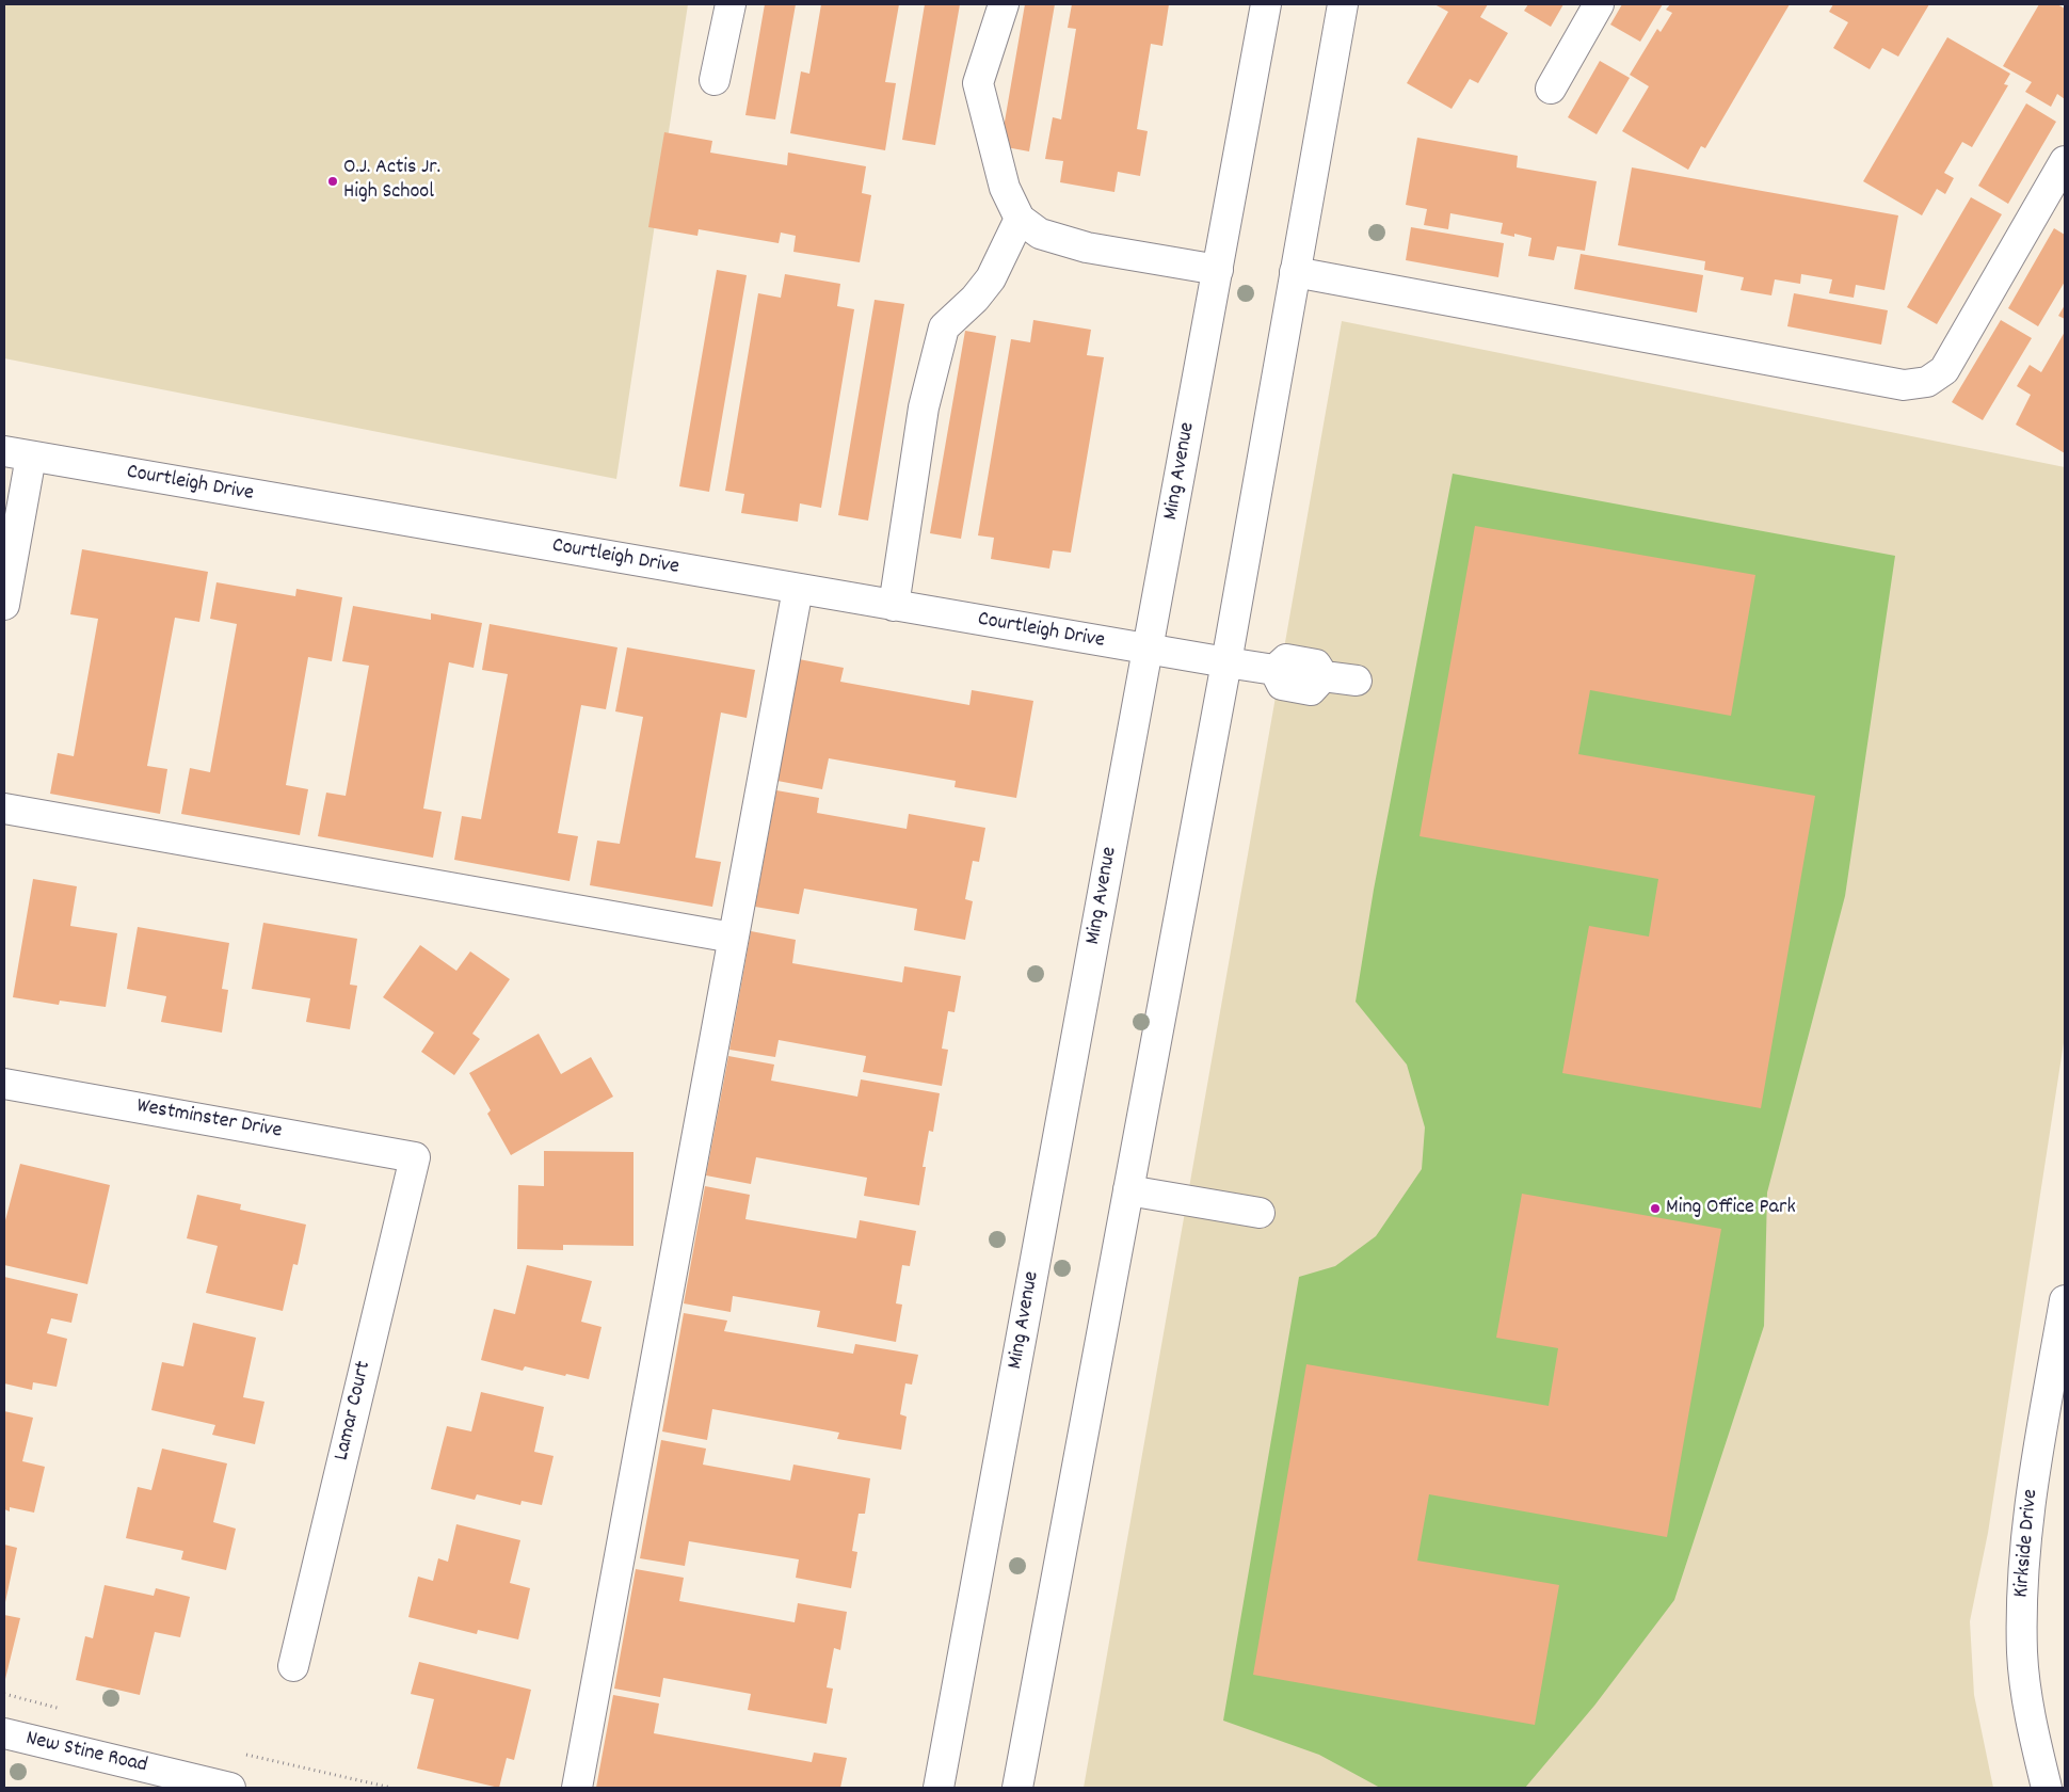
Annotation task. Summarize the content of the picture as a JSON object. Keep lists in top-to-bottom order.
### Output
{
  "streets": {
    "main road": [
      "Ming Avenue",
      "Courtleigh Drive",
      "Westminster Drive",
      "Lamar Court",
      "Kirkside Drive",
      "New Stine Road"
    ]
  },
  "crossings": [
    ["Ming Avenue", "Courtleigh Drive"],
    ["Westminster Drive", "Lamar Court"]
  ],
  "places": ["O.J. Actis Jr. High School", "Ming Office Park"]
}
